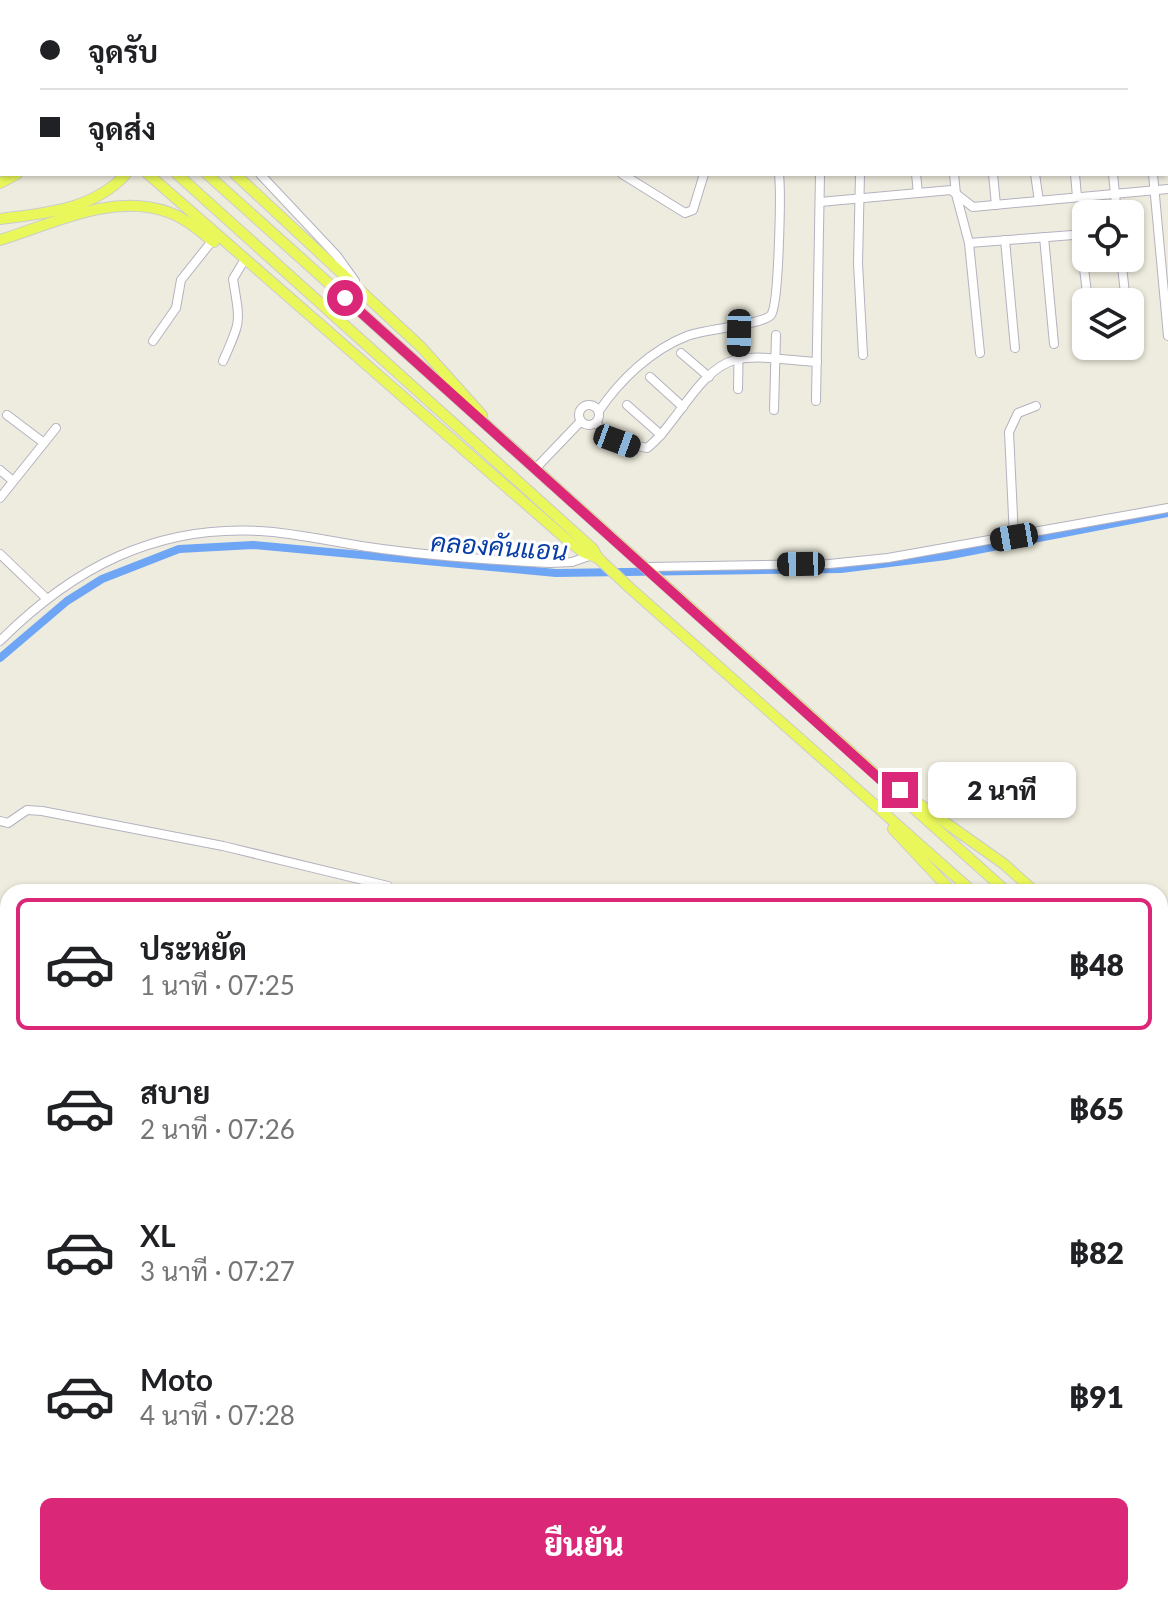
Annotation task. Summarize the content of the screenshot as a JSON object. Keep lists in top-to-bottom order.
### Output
{
  "water": ["คลองคันแอน"],
  "page": {
    "banner": ["จุดรับ", "จุดส่ง"],
    "bubble": "2 นาที",
    "list": [
      {
        "name": "ประหยัด",
        "note": "1 นาที · 07:25",
        "value": "฿48"
      },
      {
        "name": "สบาย",
        "note": "2 นาที · 07:26",
        "value": "฿65"
      },
      {
        "name": "XL",
        "note": "3 นาที · 07:27",
        "value": "฿82"
      },
      {
        "name": "Moto",
        "note": "4 นาที · 07:28",
        "value": "฿91"
      }
    ],
    "buttons": "ยืนยัน"
  }
}
